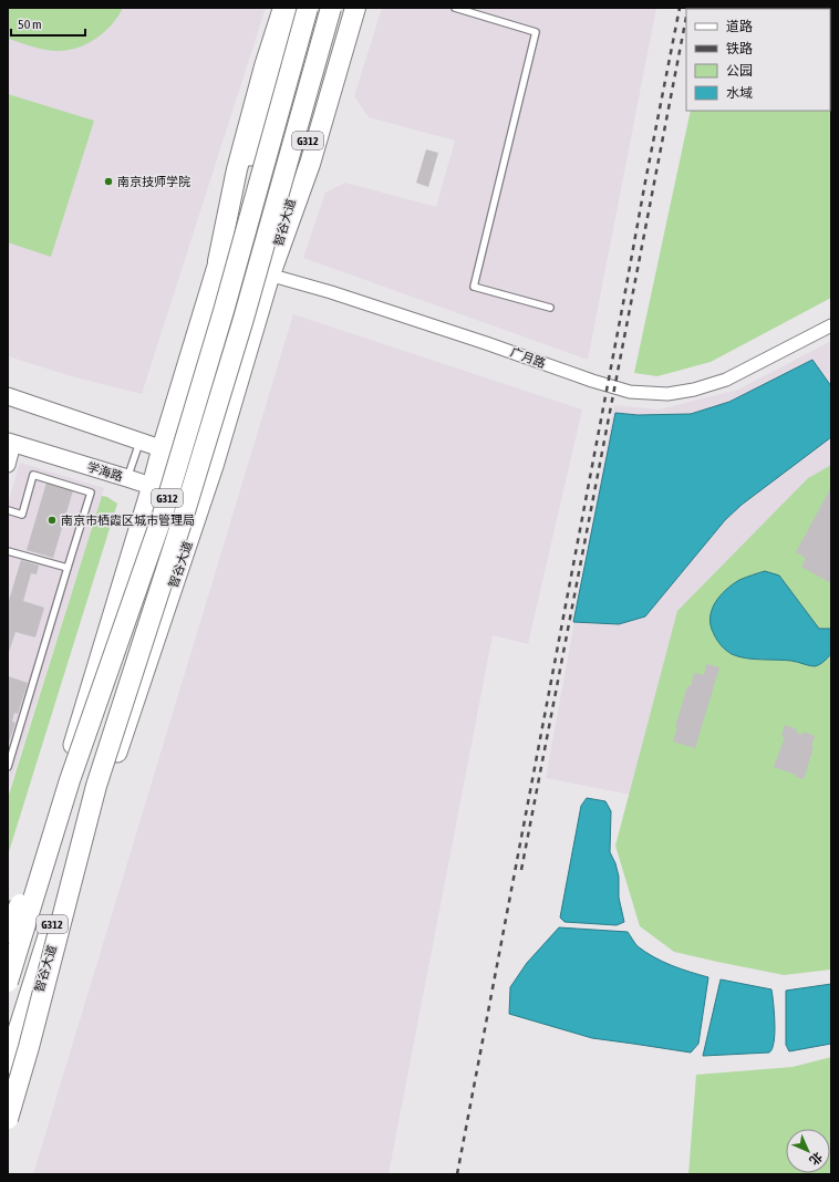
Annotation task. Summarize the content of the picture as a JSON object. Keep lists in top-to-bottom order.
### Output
{
  "streets": {
    "highway": ["G312", "智谷大道"],
    "main road": ["学海路"],
    "street": ["广月路"]
  },
  "crossings": [
    ["G312", "广月路"],
    ["G312", "学海路"],
    ["智谷大道", "广月路"],
    ["智谷大道", "学海路"]
  ],
  "places": ["南京技师学院", "南京市栖霞区城市管理局"],
  "legend": [
    "道路",
    "铁路",
    "公园",
    "水域"
  ],
  "scale_bar": "50 m",
  "north": "bottom right"
}
